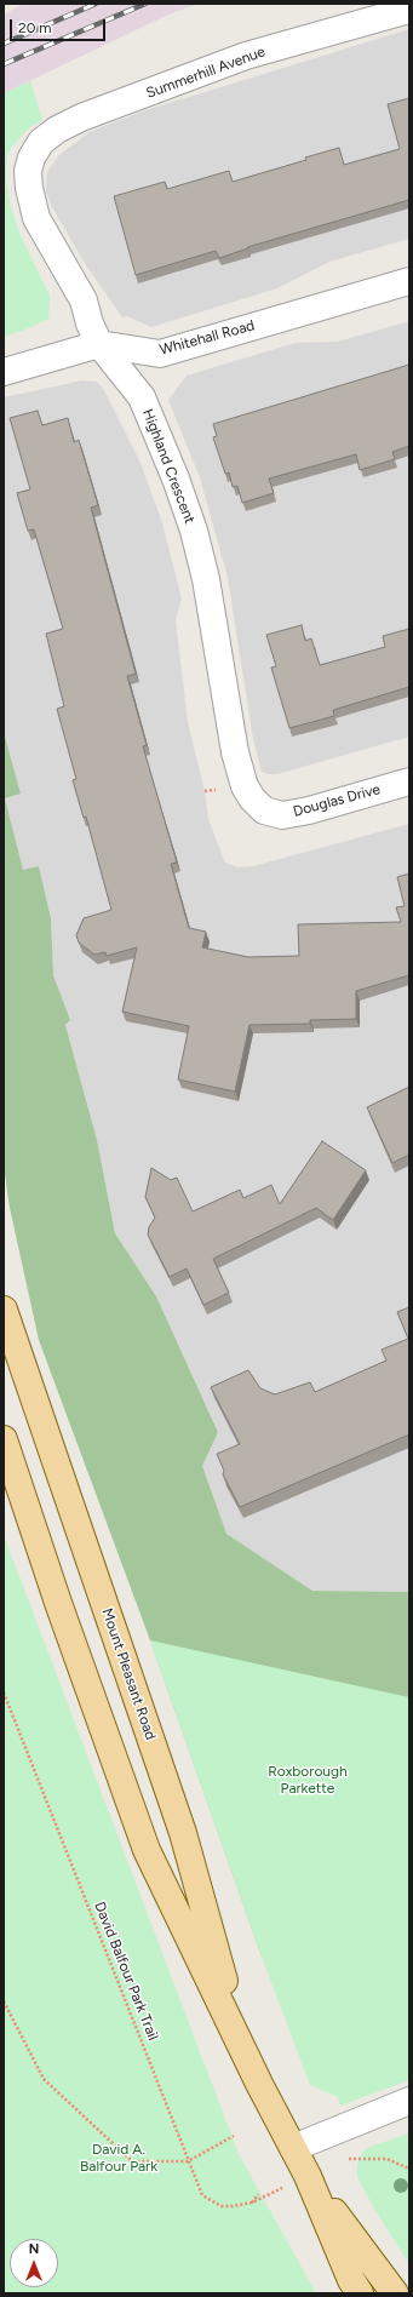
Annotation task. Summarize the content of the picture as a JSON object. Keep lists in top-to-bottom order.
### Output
{
  "streets": {
    "main road": ["Mount Pleasant Road"],
    "street": [
      "Summerhill Avenue",
      "Whitehall Road",
      "Highland Crescent",
      "Douglas Drive"
    ],
    "path": ["David Balfour Park Trail"]
  },
  "crossings": [
    ["Summerhill Avenue", "Highland Crescent"],
    ["Whitehall Road", "Highland Crescent"],
    ["Highland Crescent", "Douglas Drive"]
  ],
  "parks": ["Roxborough Parkette", "David A. Balfour Park"],
  "scale_bar": "20 m",
  "north": "top"
}
